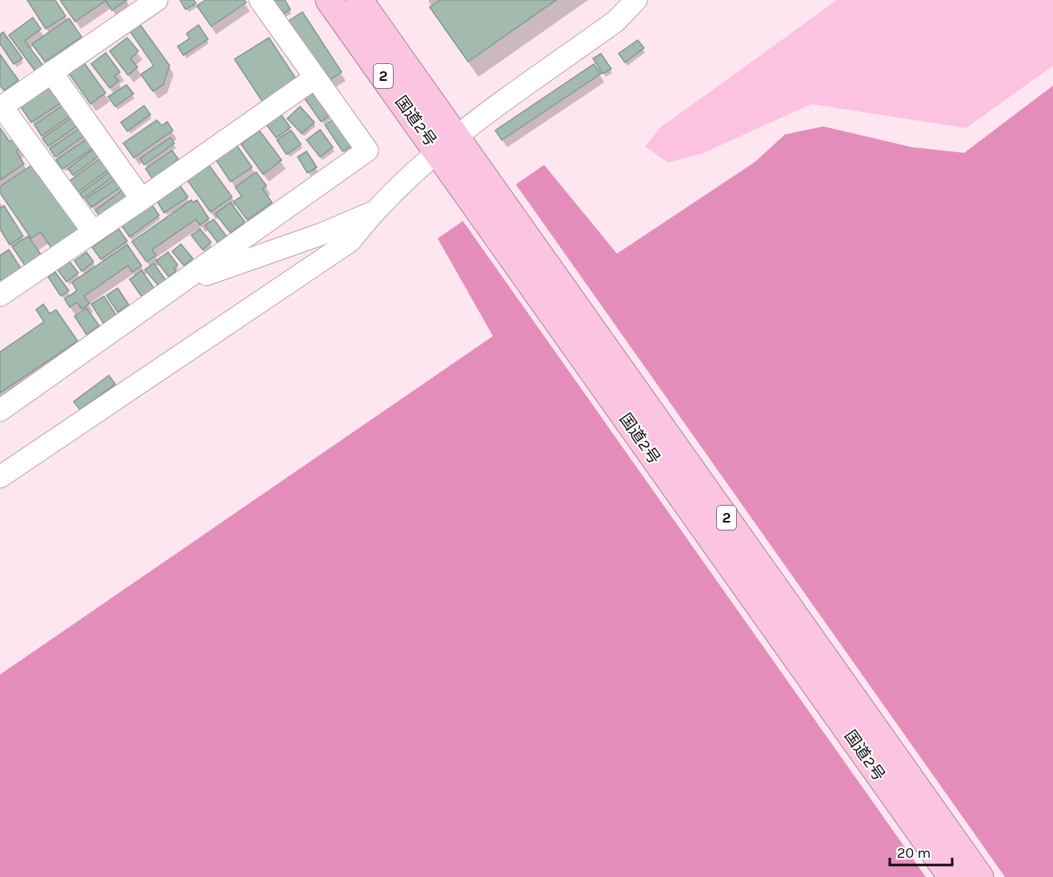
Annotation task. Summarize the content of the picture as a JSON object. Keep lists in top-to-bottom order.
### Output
{
  "streets": {
    "highway": ["2", "国道2号"]
  },
  "scale_bar": "20 m"
}
